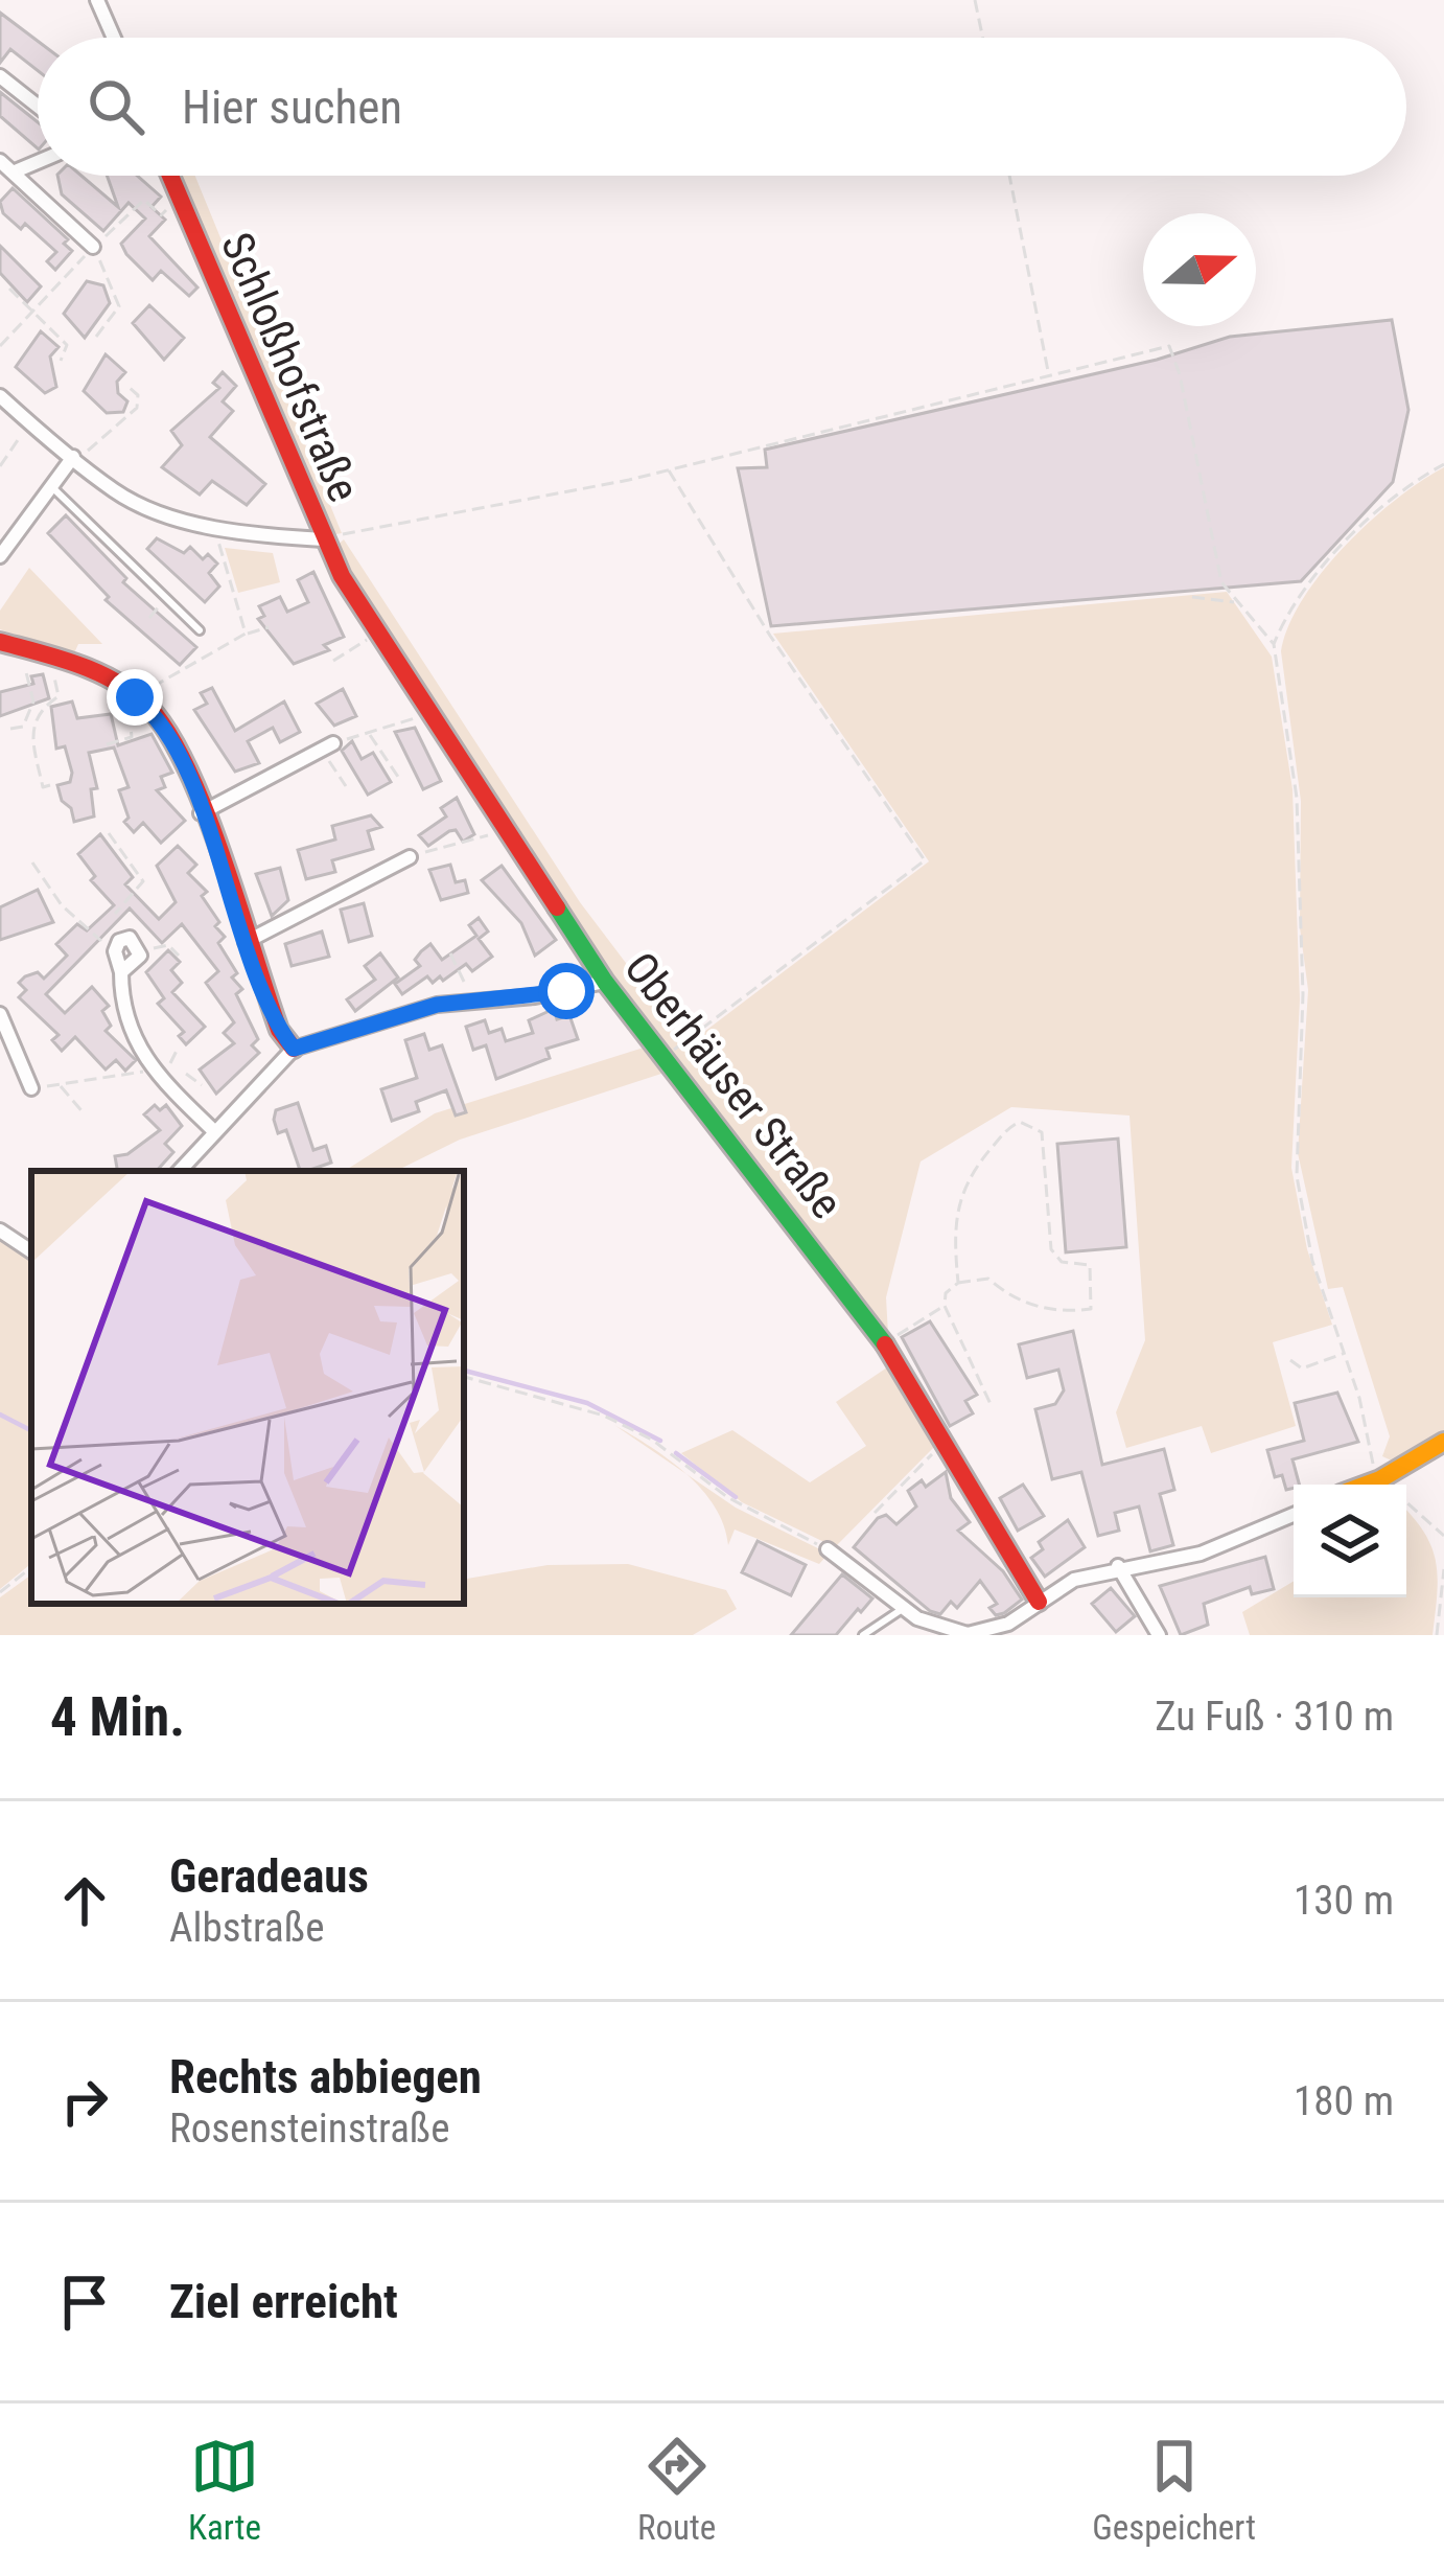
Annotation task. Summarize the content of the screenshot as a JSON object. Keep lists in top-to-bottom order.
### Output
{
  "streets": {
    "street": ["Schloßhofstraße", "Oberhäuser Straße"]
  },
  "crossings": [
    ["Schloßhofstraße", "Oberhäuser Straße"]
  ],
  "north": "right",
  "page": {
    "search": "Hier suchen",
    "heading": ["4 Min.", "Zu Fuß · 310 m"],
    "list": [
      ["Geradeaus", "Albstraße", "130 m"],
      ["Rechts abbiegen", "Rosensteinstraße", "180 m"],
      "Ziel erreicht"
    ],
    "nav": ["Karte", "Route", "Gespeichert"]
  }
}
